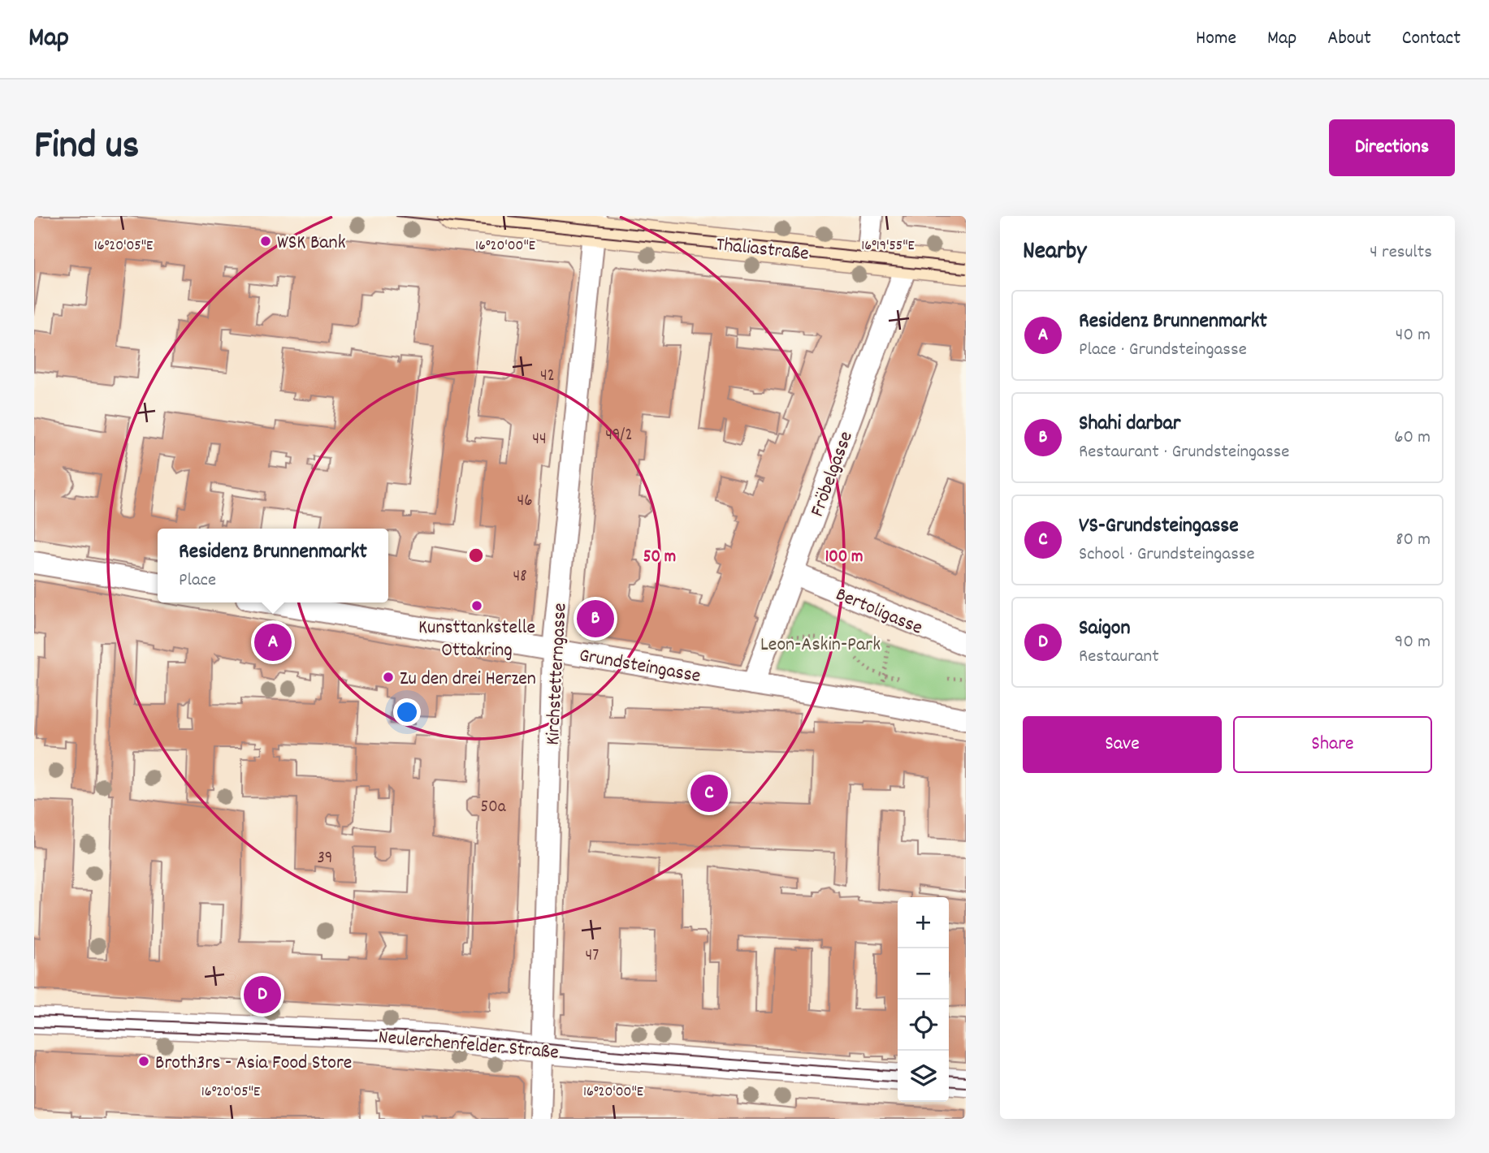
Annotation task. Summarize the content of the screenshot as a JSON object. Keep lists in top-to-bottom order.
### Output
{
  "streets": {
    "main road": ["Thaliastraße"],
    "street": [
      "Fröbelgasse",
      "Bertoligasse",
      "Grundsteingasse",
      "Kirchstetterngasse",
      "Neulerchenfelder Straße"
    ]
  },
  "crossings": [
    ["Thaliastraße", "Fröbelgasse"],
    ["Thaliastraße", "Kirchstetterngasse"],
    ["Fröbelgasse", "Bertoligasse"],
    ["Fröbelgasse", "Grundsteingasse"],
    ["Grundsteingasse", "Kirchstetterngasse"],
    ["Kirchstetterngasse", "Neulerchenfelder Straße"]
  ],
  "parks": ["Leon-Askin-Park"],
  "places": [
    "WSK Bank",
    "Kunsttankstelle Ottakring",
    "Zu den drei Herzen",
    "Broth3rs - Asia Food Store"
  ],
  "house_numbers": [
    "42",
    "49/2",
    "44",
    "46",
    "48",
    "50a",
    "39",
    "47"
  ],
  "page": {
    "header": "Map",
    "nav": [
      "Home",
      "Map",
      "About",
      "Contact"
    ],
    "title": "Find us",
    "buttons": [
      "Directions",
      ["Save", "Share"]
    ],
    "heading": ["Nearby", "4 results"],
    "list": [
      {
        "mark": "A",
        "name": "Residenz Brunnenmarkt",
        "note": "Place · Grundsteingasse",
        "value": "40 m"
      },
      {
        "mark": "B",
        "name": "Shahi darbar",
        "note": "Restaurant · Grundsteingasse",
        "value": "60 m"
      },
      {
        "mark": "C",
        "name": "VS-Grundsteingasse",
        "note": "School · Grundsteingasse",
        "value": "80 m"
      },
      {
        "mark": "D",
        "name": "Saigon",
        "note": "Restaurant",
        "value": "90 m"
      }
    ],
    "popup": ["Residenz Brunnenmarkt", "Place"],
    "pins": [
      "B",
      "A",
      "C",
      "D"
    ],
    "map_buttons": ["+", "−"]
  },
  "coordinates": ["16°20'05\"E", "16°20'00\"E", "16°19'55\"E"],
  "rings": ["50 m", "100 m"]
}
